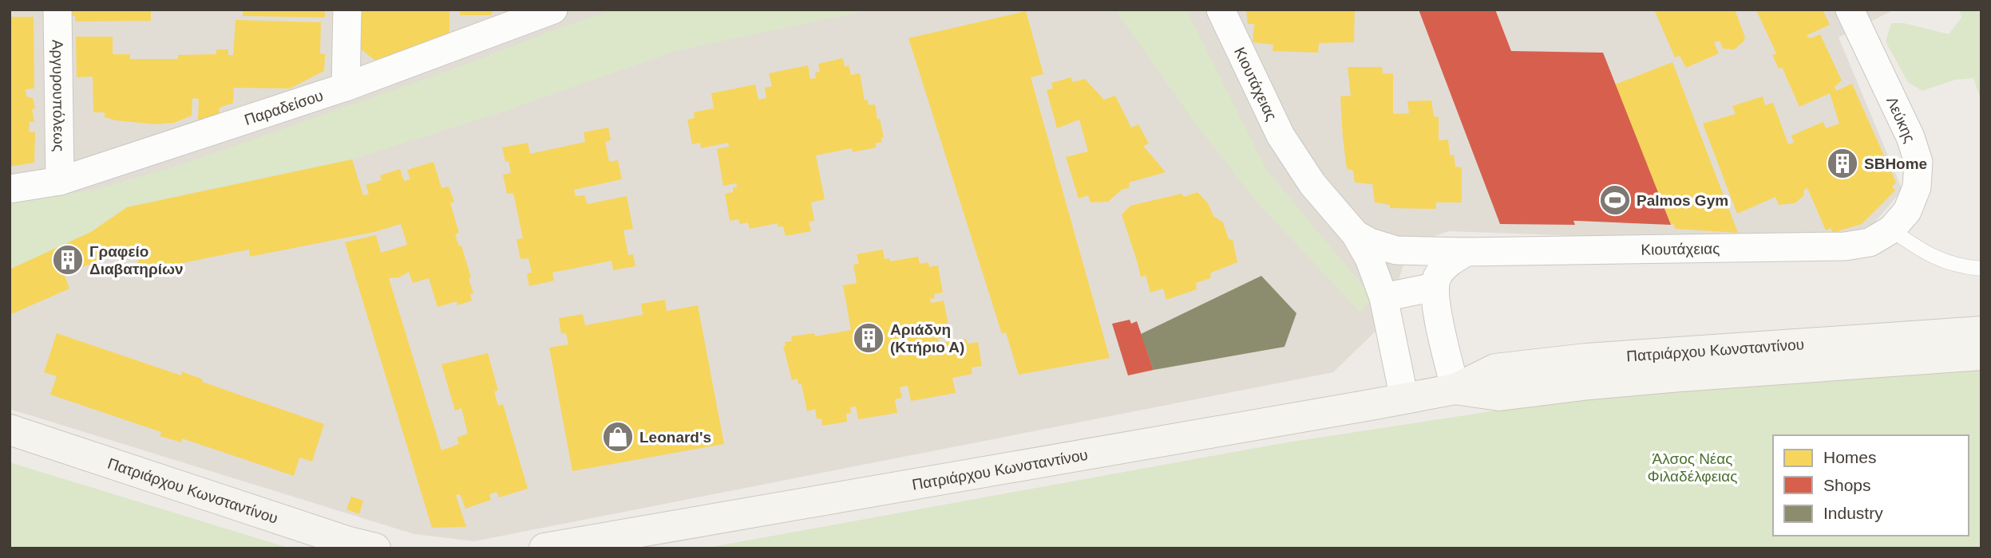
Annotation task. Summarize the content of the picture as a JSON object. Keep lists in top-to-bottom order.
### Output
{
  "streets": {
    "main road": ["Πατριάρχου Κωνσταντίνου"],
    "street": [
      "Κιουτάχειας",
      "Αργυρουπόλεως",
      "Παραδείσου",
      "Λεύκης"
    ]
  },
  "crossings": [
    ["Κιουτάχειας", "Λεύκης"],
    ["Κιουτάχειας", "Πατριάρχου Κωνσταντίνου"],
    ["Αργυρουπόλεως", "Παραδείσου"]
  ],
  "parks": ["Άλσος Νέας Φιλαδέλφειας"],
  "places": {
    "building": ["SBHome", "Γραφείο Διαβατηρίων", "Αριάδνη (Κτήριο Α)"],
    "sports": ["Palmos Gym"],
    "shop": ["Leonard's"]
  },
  "legend": ["Homes", "Shops", "Industry"]
}
